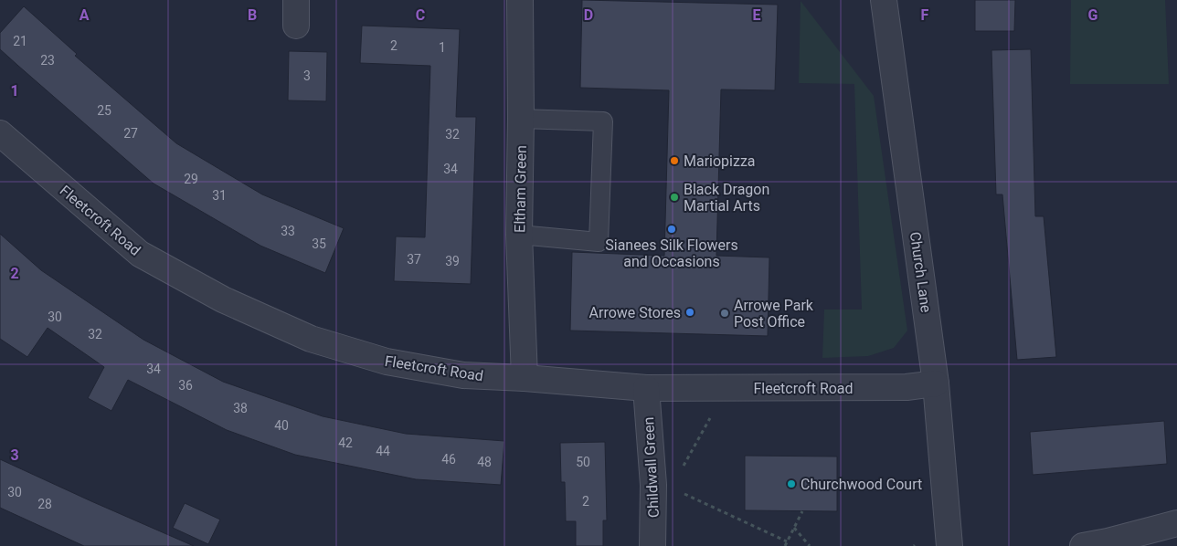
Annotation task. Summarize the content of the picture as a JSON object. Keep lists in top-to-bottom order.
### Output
{
  "streets": {
    "street": [
      "Eltham Green",
      "Fleetcroft Road",
      "Church Lane",
      "Childwall Green"
    ]
  },
  "crossings": [
    ["Eltham Green", "Fleetcroft Road"],
    ["Fleetcroft Road", "Church Lane"],
    ["Fleetcroft Road", "Childwall Green"]
  ],
  "places": [
    "Mariopizza",
    "Black Dragon Martial Arts",
    "Sianees Silk Flowers and Occasions",
    "Arrowe Stores",
    "Arrowe Park Post Office",
    "Churchwood Court"
  ],
  "house_numbers": [
    "21",
    "2",
    "1",
    "23",
    "3",
    "25",
    "27",
    "32",
    "34",
    "29",
    "31",
    "33",
    "35",
    "37",
    "39",
    "30",
    "32",
    "34",
    "36",
    "38",
    "40",
    "42",
    "44",
    "46",
    "48",
    "50",
    "30",
    "2",
    "28"
  ],
  "grid": {
    "columns": [
      "A",
      "B",
      "C",
      "D",
      "E",
      "F",
      "G"
    ],
    "rows": ["1", "2", "3"]
  }
}
